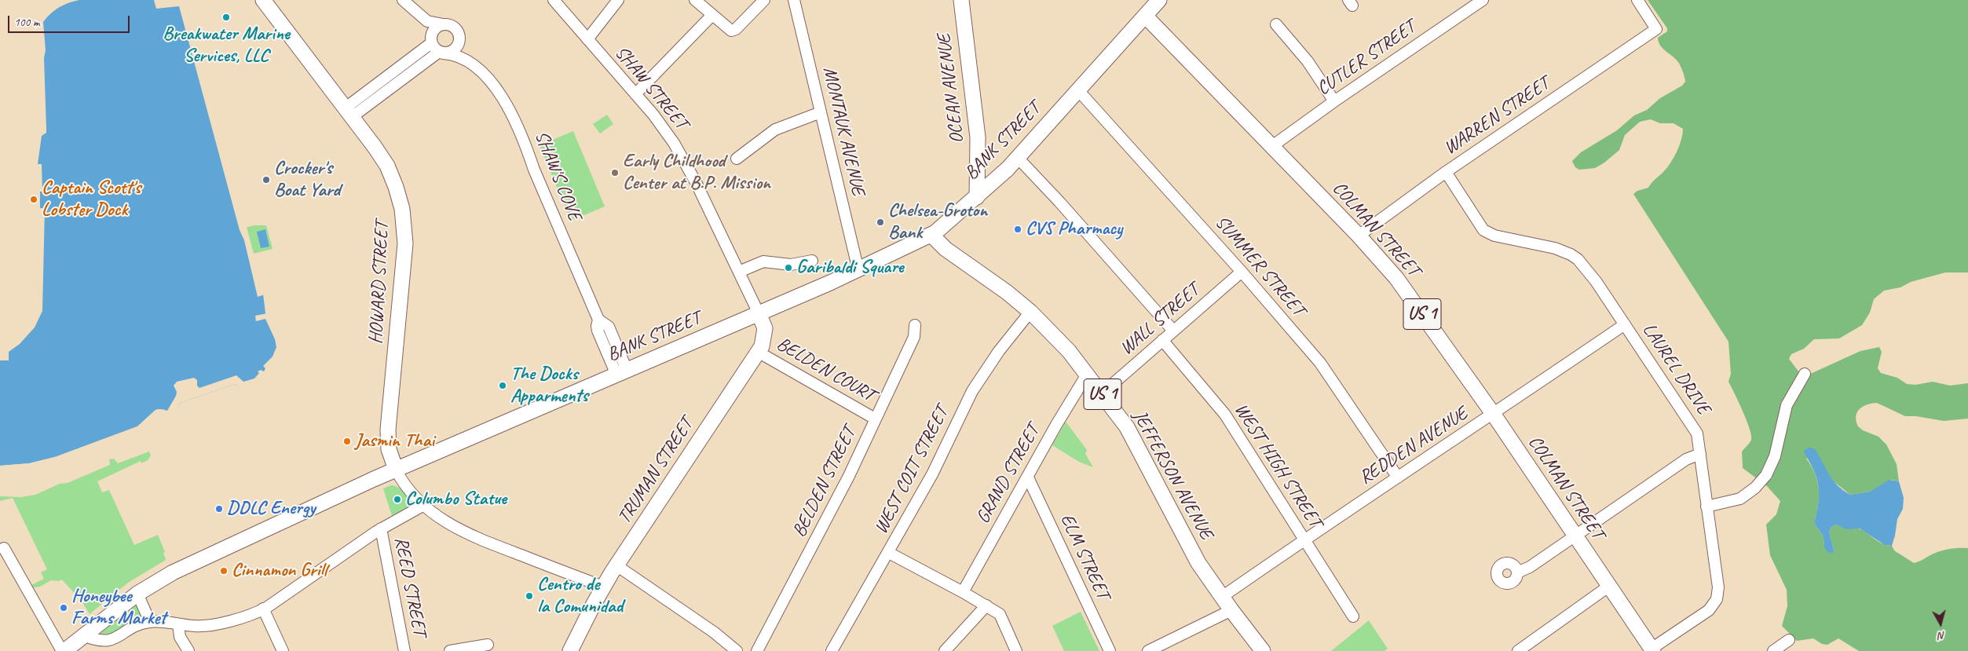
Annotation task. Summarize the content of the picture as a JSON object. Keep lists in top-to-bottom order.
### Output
{
  "streets": {
    "main road": [
      "OCEAN AVENUE",
      "BANK STREET",
      "COLMAN STREET",
      "HOWARD STREET",
      "US 1",
      "TRUMAN STREET",
      "JEFFERSON AVENUE"
    ],
    "street": [
      "CUTLER STREET",
      "SHAW STREET",
      "WARREN STREET",
      "MONTAUK AVENUE",
      "SHAW'S COVE",
      "SUMMER STREET",
      "WALL STREET",
      "LAUREL DRIVE",
      "BELDEN COURT",
      "REDDEN AVENUE",
      "WEST HIGH STREET",
      "WEST COIT STREET",
      "GRAND STREET",
      "BELDEN STREET",
      "ELM STREET",
      "REED STREET"
    ]
  },
  "crossings": [
    ["CUTLER STREET", "COLMAN STREET"],
    ["SHAW STREET", "BANK STREET"],
    ["SHAW STREET", "TRUMAN STREET"],
    ["OCEAN AVENUE", "BANK STREET"],
    ["WARREN STREET", "COLMAN STREET"],
    ["WARREN STREET", "LAUREL DRIVE"],
    ["MONTAUK AVENUE", "BANK STREET"],
    ["BANK STREET", "SHAW'S COVE"],
    ["BANK STREET", "COLMAN STREET"],
    ["BANK STREET", "SUMMER STREET"],
    ["BANK STREET", "HOWARD STREET"],
    ["BANK STREET", "TRUMAN STREET"],
    ["BANK STREET", "JEFFERSON AVENUE"],
    ["COLMAN STREET", "LAUREL DRIVE"],
    ["COLMAN STREET", "REDDEN AVENUE"],
    ["SUMMER STREET", "WALL STREET"],
    ["SUMMER STREET", "REDDEN AVENUE"],
    ["WALL STREET", "WEST HIGH STREET"],
    ["WALL STREET", "JEFFERSON AVENUE"],
    ["LAUREL DRIVE", "REDDEN AVENUE"],
    ["BELDEN COURT", "TRUMAN STREET"],
    ["BELDEN COURT", "BELDEN STREET"],
    ["REDDEN AVENUE", "WEST HIGH STREET"],
    ["REDDEN AVENUE", "JEFFERSON AVENUE"],
    ["WEST COIT STREET", "JEFFERSON AVENUE"],
    ["GRAND STREET", "JEFFERSON AVENUE"],
    ["GRAND STREET", "ELM STREET"]
  ],
  "places": [
    "Breakwater Marine Services, LLC",
    "Early Childhood Center at B.P. Mission",
    "Crocker's Boat Yard",
    "Captain Scott's Lobster Dock",
    "Chelsea-Groton Bank",
    "CVS Pharmacy",
    "Garibaldi Square",
    "The Docks Apparments",
    "Jasmin Thai",
    "Columbo Statue",
    "DDLC Energy",
    "Cinnamon Grill",
    "Centro de la Comunidad",
    "Honeybee Farms Market"
  ],
  "scale_bar": "100 m",
  "north": "bottom"
}
